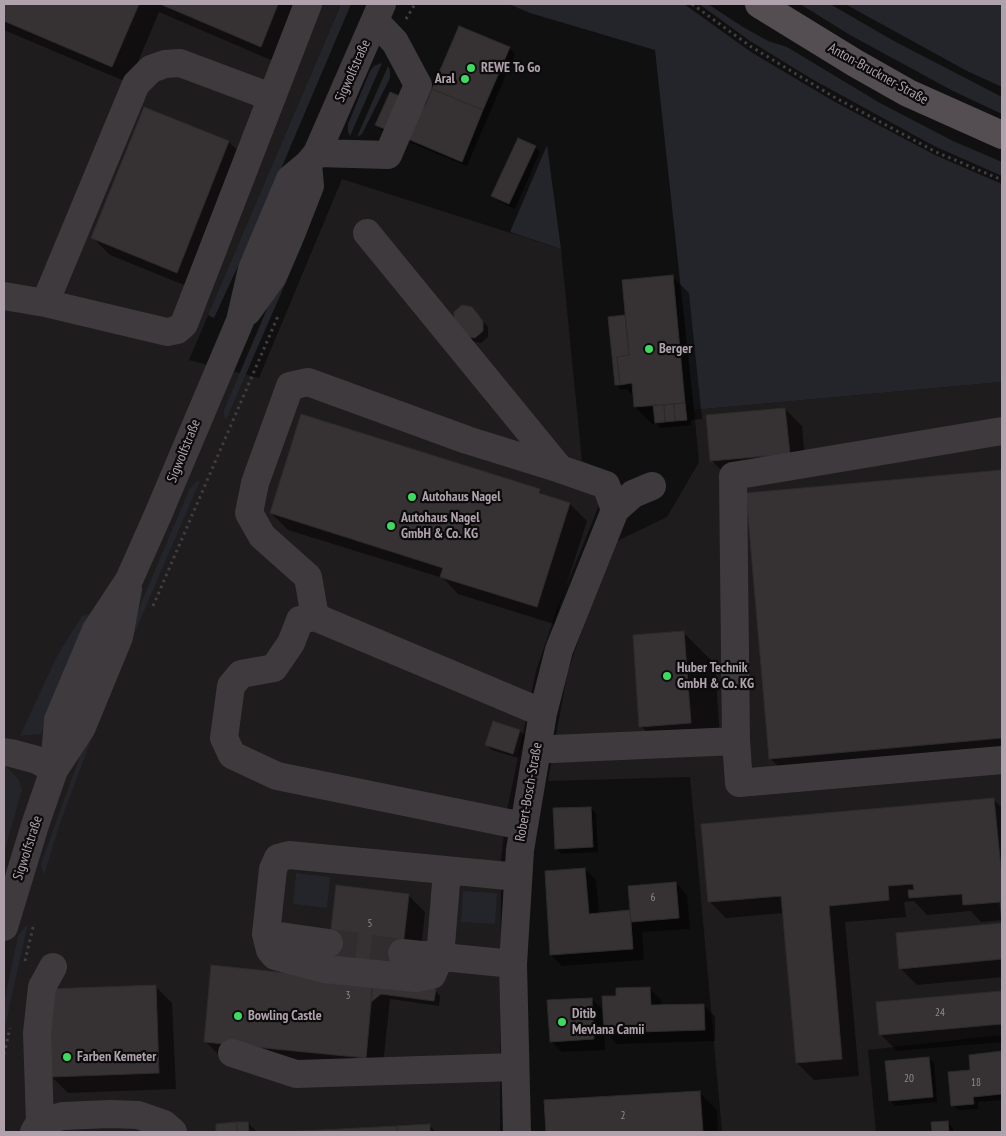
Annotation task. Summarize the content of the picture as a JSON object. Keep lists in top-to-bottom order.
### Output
{
  "streets": {
    "main road": ["Anton-Bruckner-Straße"],
    "street": ["Sigwolfstraße", "Robert-Bosch-Straße"]
  },
  "places": [
    "REWE To Go",
    "Aral",
    "Berger",
    "Autohaus Nagel",
    "Autohaus Nagel GmbH & Co. KG",
    "Huber Technik GmbH & Co. KG",
    "Bowling Castle",
    "Ditib Mevlana Camii",
    "Farben Kemeter"
  ],
  "house_numbers": [
    "6",
    "5",
    "3",
    "24",
    "20",
    "18",
    "2"
  ]
}
